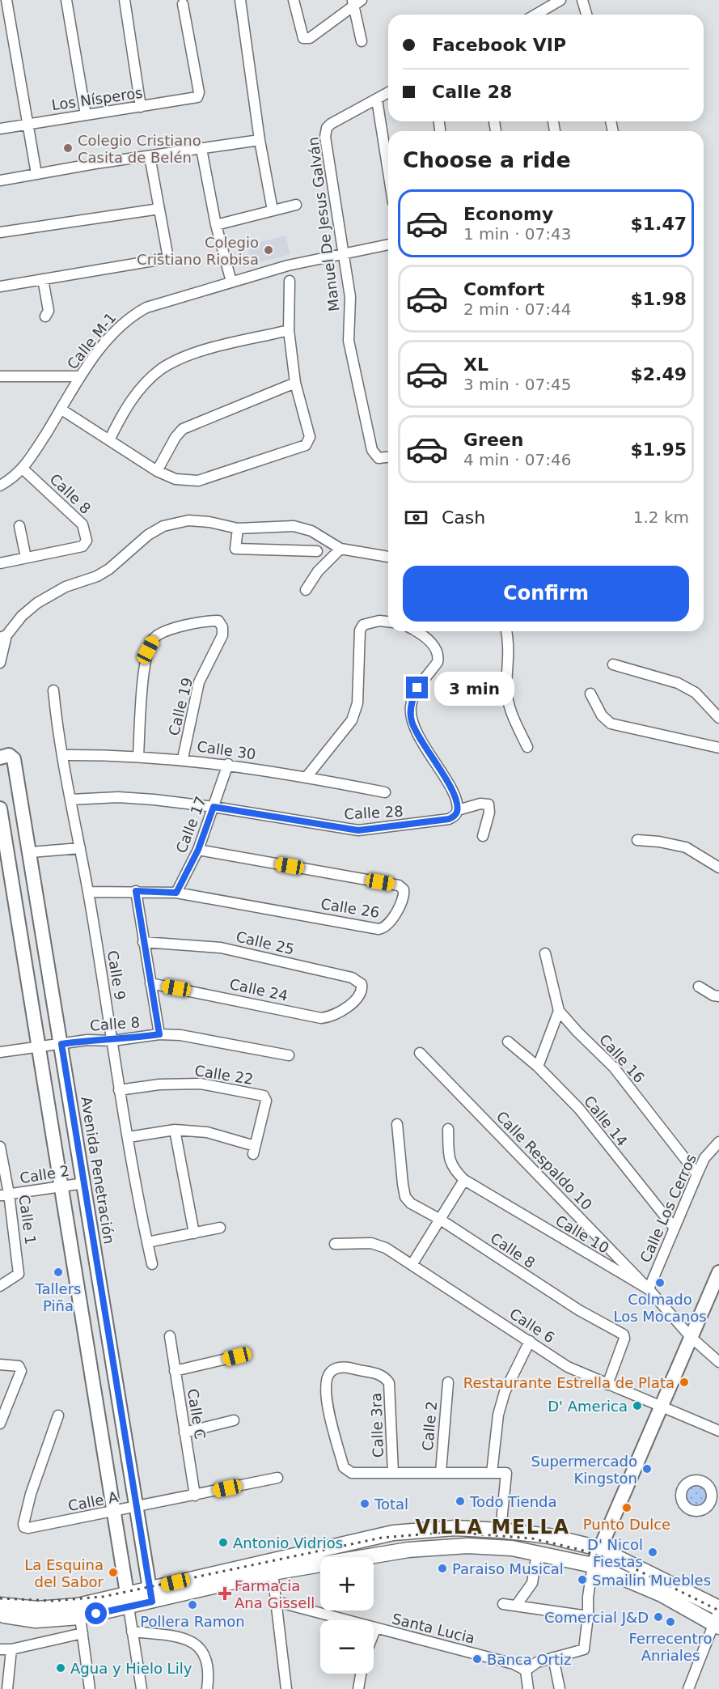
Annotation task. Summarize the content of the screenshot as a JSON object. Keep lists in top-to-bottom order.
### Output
{
  "streets": {
    "street": [
      "Los Nísperos",
      "Manuel De Jesus Galván",
      "Calle M-1",
      "Calle 8",
      "Calle 19",
      "Calle 30",
      "Calle 28",
      "Calle 17",
      "Calle 26",
      "Calle 25",
      "Calle 9",
      "Calle 24",
      "Calle 16",
      "Calle 22",
      "Calle 14",
      "Calle Respaldo 10",
      "Avenida Penetración",
      "Calle 2",
      "Calle Los Cerros",
      "Calle 1",
      "Calle 10",
      "Calle 6",
      "Calle C",
      "Calle 3ra",
      "Calle A",
      "Santa Lucia"
    ]
  },
  "crossings": [
    ["Manuel De Jesus Galván", "Calle M-1"],
    ["Calle M-1", "Calle 8"],
    ["Calle 8", "Calle 9"],
    ["Calle 8", "Avenida Penetración"],
    ["Calle 8", "Calle 6"],
    ["Calle 19", "Calle 30"],
    ["Calle 30", "Calle 17"],
    ["Calle 30", "Calle 9"],
    ["Calle 28", "Calle 17"],
    ["Calle 28", "Calle 9"],
    ["Calle 17", "Calle 26"],
    ["Calle 26", "Calle 9"],
    ["Calle 25", "Calle 24"],
    ["Calle 9", "Calle 22"],
    ["Calle 16", "Calle Los Cerros"],
    ["Calle 14", "Calle Los Cerros"],
    ["Calle Respaldo 10", "Calle Los Cerros"],
    ["Calle Respaldo 10", "Calle 10"],
    ["Avenida Penetración", "Calle 2"],
    ["Avenida Penetración", "Calle A"],
    ["Calle 2", "Calle 1"],
    ["Calle Los Cerros", "Calle 10"],
    ["Calle C", "Calle A"]
  ],
  "districts": ["VILLA MELLA"],
  "places": {
    "other": [
      "Colegio Cristiano Casita de Belén",
      "Colegio Cristiano Riobisa",
      "Tallers Piña",
      "Colmado Los Mocanos",
      "Restaurante Estrella de Plata",
      "D' America",
      "Supermercado Kingston",
      "Todo Tienda",
      "Total",
      "Punto Dulce",
      "Antonio Vidrios",
      "D' Nicol Fiestas",
      "Paraiso Musical",
      "La Esquina del Sabor",
      "Smailin Muebles",
      "Pollera Ramon",
      "Comercial J&D",
      "Ferrecentro Anriales",
      "Banca Ortiz",
      "Agua y Hielo Lily"
    ],
    "health": ["Farmacia Ana Gissell"]
  },
  "page": {
    "banner": ["Facebook VIP", "Calle 28"],
    "heading": "Choose a ride",
    "list": [
      {
        "name": "Economy",
        "note": "1 min · 07:43",
        "value": "$1.47"
      },
      {
        "name": "Comfort",
        "note": "2 min · 07:44",
        "value": "$1.98"
      },
      {
        "name": "XL",
        "note": "3 min · 07:45",
        "value": "$2.49"
      },
      {
        "name": "Green",
        "note": "4 min · 07:46",
        "value": "$1.95"
      }
    ],
    "pay": ["Cash", "1.2 km"],
    "buttons": "Confirm",
    "bubble": "3 min",
    "map_buttons": ["+", "−"]
  }
}
